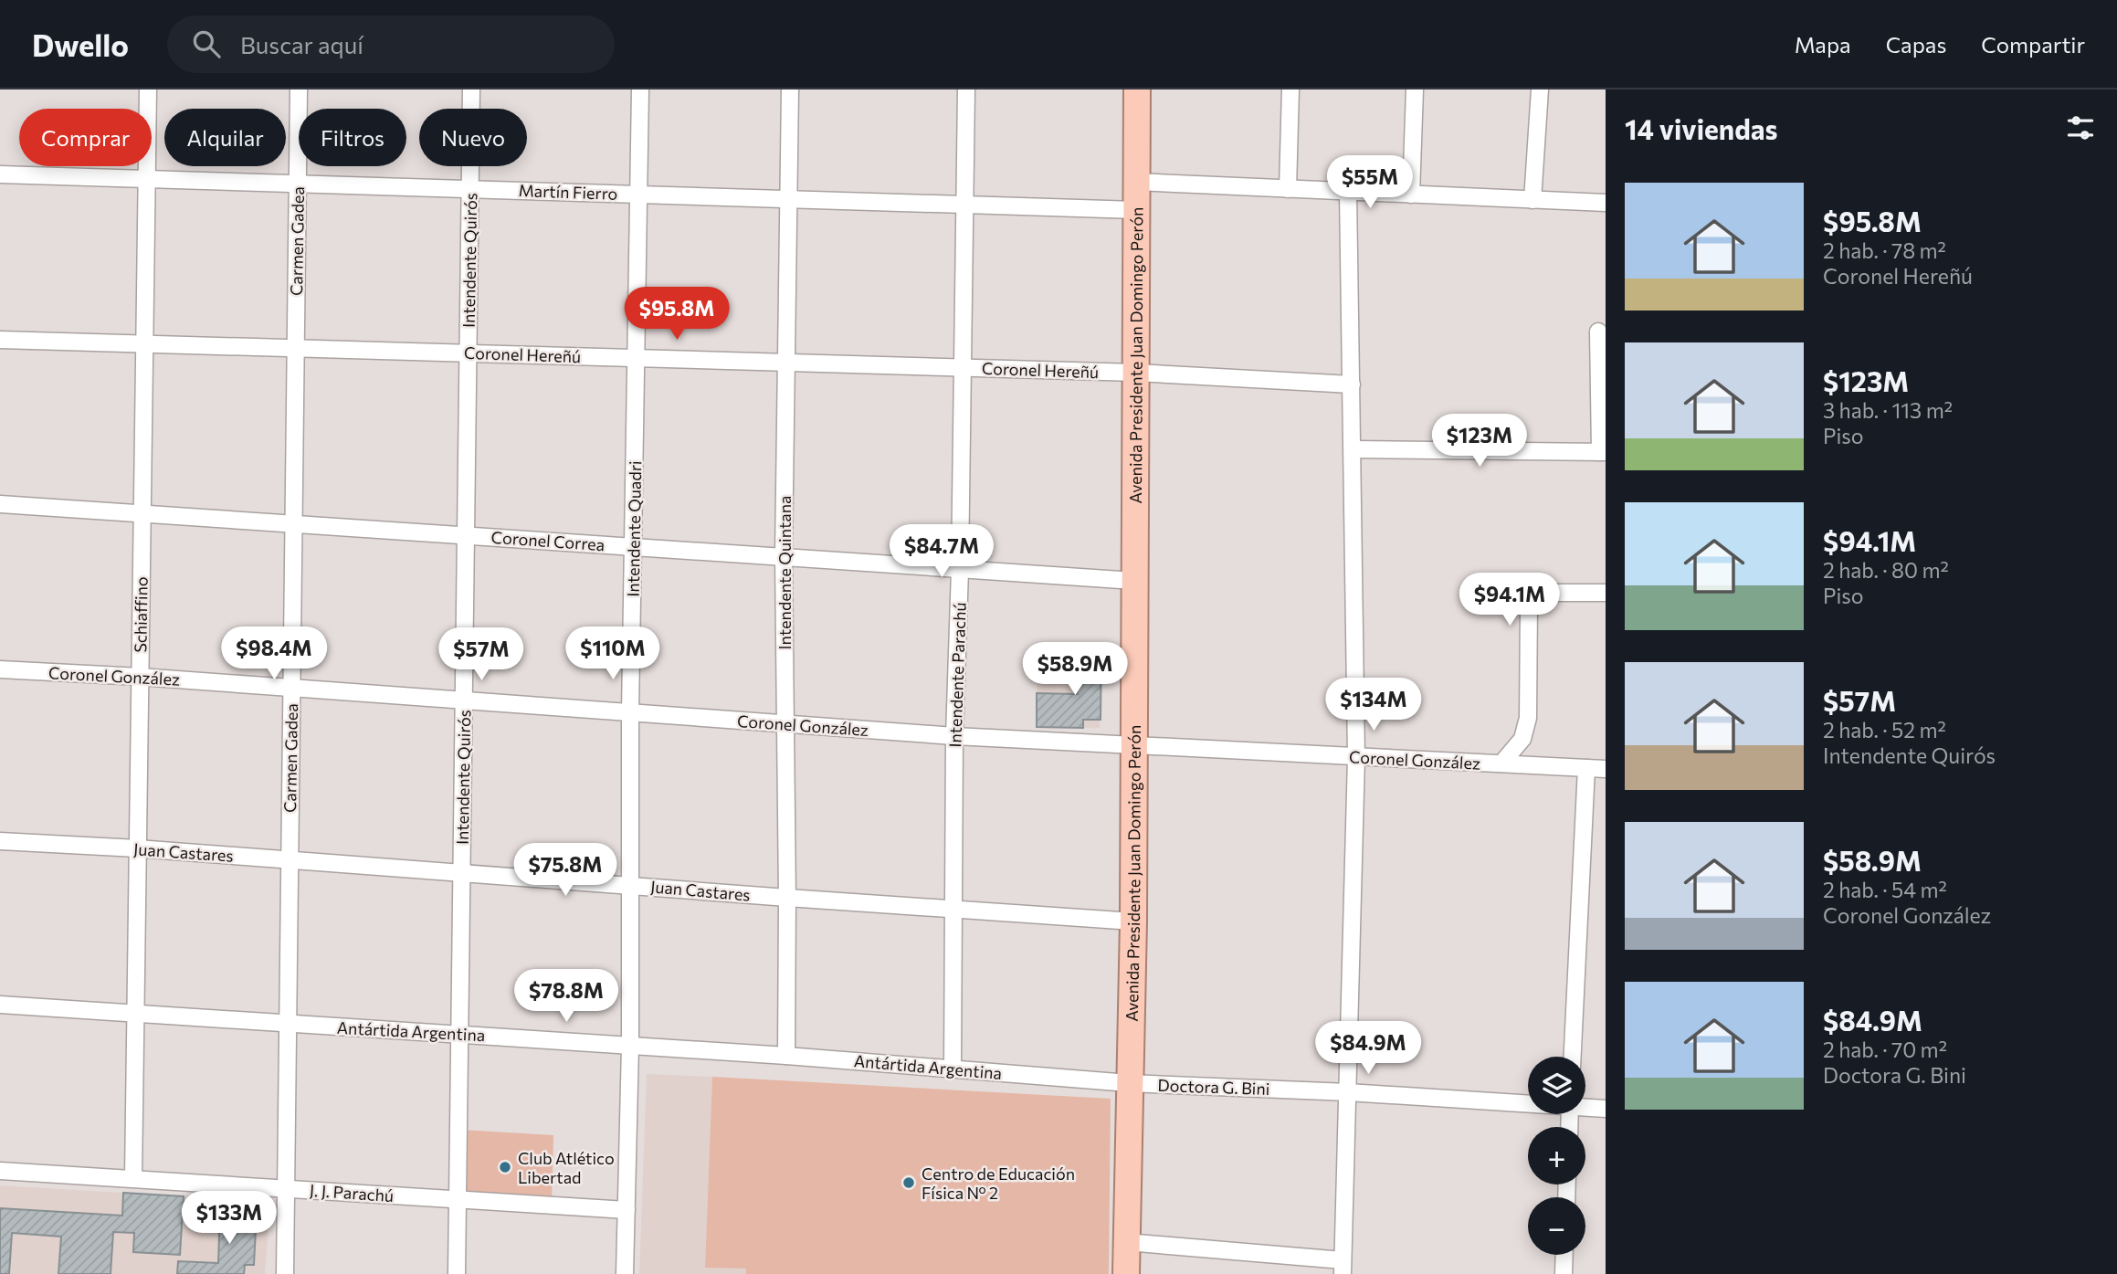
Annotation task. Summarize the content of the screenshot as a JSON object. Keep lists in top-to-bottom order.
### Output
{
  "streets": {
    "highway": ["Avenida Presidente Juan Domingo Perón"],
    "street": [
      "Martín Fierro",
      "Carmen Gadea",
      "Intendente Quirós",
      "Coronel Hereñú",
      "Intendente Quadri",
      "Coronel Correa",
      "Intendente Quintana",
      "Schiaffino",
      "Intendente Parachú",
      "Coronel González",
      "Juan Castares",
      "Antártida Argentina",
      "Doctora G. Bini",
      "J. J. Parachú"
    ]
  },
  "crossings": [
    ["Martín Fierro", "Carmen Gadea"],
    ["Martín Fierro", "Intendente Quirós"],
    ["Martín Fierro", "Avenida Presidente Juan Domingo Perón"],
    ["Martín Fierro", "Intendente Quadri"],
    ["Martín Fierro", "Intendente Quintana"],
    ["Martín Fierro", "Schiaffino"],
    ["Martín Fierro", "Intendente Parachú"],
    ["Carmen Gadea", "Coronel Hereñú"],
    ["Carmen Gadea", "Coronel Correa"],
    ["Carmen Gadea", "Coronel González"],
    ["Carmen Gadea", "Juan Castares"],
    ["Carmen Gadea", "Antártida Argentina"],
    ["Carmen Gadea", "J. J. Parachú"],
    ["Intendente Quirós", "Coronel Hereñú"],
    ["Intendente Quirós", "Coronel Correa"],
    ["Intendente Quirós", "Coronel González"],
    ["Intendente Quirós", "Juan Castares"],
    ["Intendente Quirós", "Antártida Argentina"],
    ["Intendente Quirós", "J. J. Parachú"],
    ["Coronel Hereñú", "Avenida Presidente Juan Domingo Perón"],
    ["Coronel Hereñú", "Intendente Quadri"],
    ["Coronel Hereñú", "Intendente Quintana"],
    ["Coronel Hereñú", "Schiaffino"],
    ["Coronel Hereñú", "Intendente Parachú"],
    ["Avenida Presidente Juan Domingo Perón", "Coronel Correa"],
    ["Avenida Presidente Juan Domingo Perón", "Coronel González"],
    ["Avenida Presidente Juan Domingo Perón", "Juan Castares"],
    ["Avenida Presidente Juan Domingo Perón", "Antártida Argentina"],
    ["Avenida Presidente Juan Domingo Perón", "Doctora G. Bini"],
    ["Intendente Quadri", "Coronel Correa"],
    ["Intendente Quadri", "Coronel González"],
    ["Intendente Quadri", "Juan Castares"],
    ["Intendente Quadri", "Antártida Argentina"],
    ["Intendente Quadri", "J. J. Parachú"],
    ["Coronel Correa", "Intendente Quintana"],
    ["Coronel Correa", "Schiaffino"],
    ["Coronel Correa", "Intendente Parachú"],
    ["Intendente Quintana", "Coronel González"],
    ["Intendente Quintana", "Juan Castares"],
    ["Intendente Quintana", "Antártida Argentina"],
    ["Schiaffino", "Coronel González"],
    ["Schiaffino", "Juan Castares"],
    ["Schiaffino", "Antártida Argentina"],
    ["Schiaffino", "J. J. Parachú"],
    ["Intendente Parachú", "Coronel González"],
    ["Intendente Parachú", "Juan Castares"],
    ["Intendente Parachú", "Antártida Argentina"],
    ["Antártida Argentina", "Doctora G. Bini"]
  ],
  "places": ["Club Atlético Libertad", "Centro de Educación Física Nº 2"],
  "page": {
    "header": "Dwello",
    "search": "Buscar aquí",
    "nav": ["Mapa", "Capas", "Compartir"],
    "heading": "14 viviendas",
    "chip": [
      "Comprar",
      "Alquilar",
      "Filtros",
      "Nuevo"
    ],
    "price": [
      "$55M",
      "$95.8M",
      "$123M",
      "$84.7M",
      "$94.1M",
      "$98.4M",
      "$110M",
      "$57M",
      "$58.9M",
      "$134M",
      "$75.8M",
      "$78.8M",
      "$84.9M",
      "$133M"
    ],
    "list": [
      {
        "name": "$95.8M",
        "note": "2 hab. · 78 m² · Coronel Hereñú"
      },
      {
        "name": "$123M",
        "note": "3 hab. · 113 m² · Piso"
      },
      {
        "name": "$94.1M",
        "note": "2 hab. · 80 m² · Piso"
      },
      {
        "name": "$57M",
        "note": "2 hab. · 52 m² · Intendente Quirós"
      },
      {
        "name": "$58.9M",
        "note": "2 hab. · 54 m² · Coronel González"
      },
      {
        "name": "$84.9M",
        "note": "2 hab. · 70 m² · Doctora G. Bini"
      }
    ],
    "map_buttons": ["+", "−"]
  }
}
